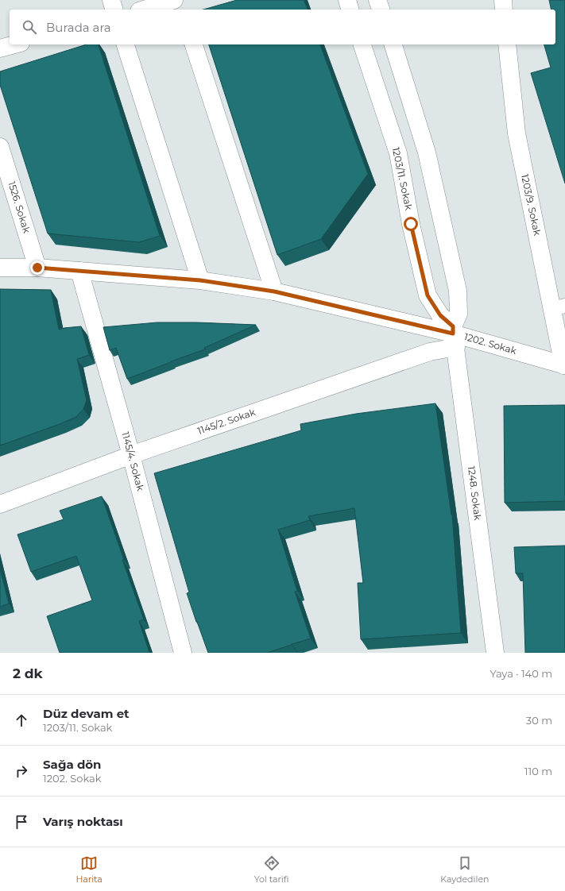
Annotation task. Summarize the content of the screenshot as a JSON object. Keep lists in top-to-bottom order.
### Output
{
  "streets": {
    "street": [
      "1203/11. Sokak",
      "1203/9. Sokak",
      "1526. Sokak",
      "1202. Sokak",
      "1145/2. Sokak",
      "1145/4. Sokak",
      "1248. Sokak"
    ]
  },
  "crossings": [
    ["1203/11. Sokak", "1202. Sokak"],
    ["1203/11. Sokak", "1145/2. Sokak"],
    ["1203/11. Sokak", "1248. Sokak"],
    ["1203/9. Sokak", "1202. Sokak"],
    ["1526. Sokak", "1202. Sokak"],
    ["1202. Sokak", "1145/2. Sokak"],
    ["1202. Sokak", "1145/4. Sokak"],
    ["1202. Sokak", "1248. Sokak"],
    ["1145/2. Sokak", "1145/4. Sokak"],
    ["1145/2. Sokak", "1248. Sokak"]
  ],
  "page": {
    "search": "Burada ara",
    "heading": ["2 dk", "Yaya · 140 m"],
    "list": [
      ["Düz devam et", "1203/11. Sokak", "30 m"],
      ["Sağa dön", "1202. Sokak", "110 m"],
      "Varış noktası"
    ],
    "nav": ["Harita", "Yol tarifi", "Kaydedilen"]
  }
}
